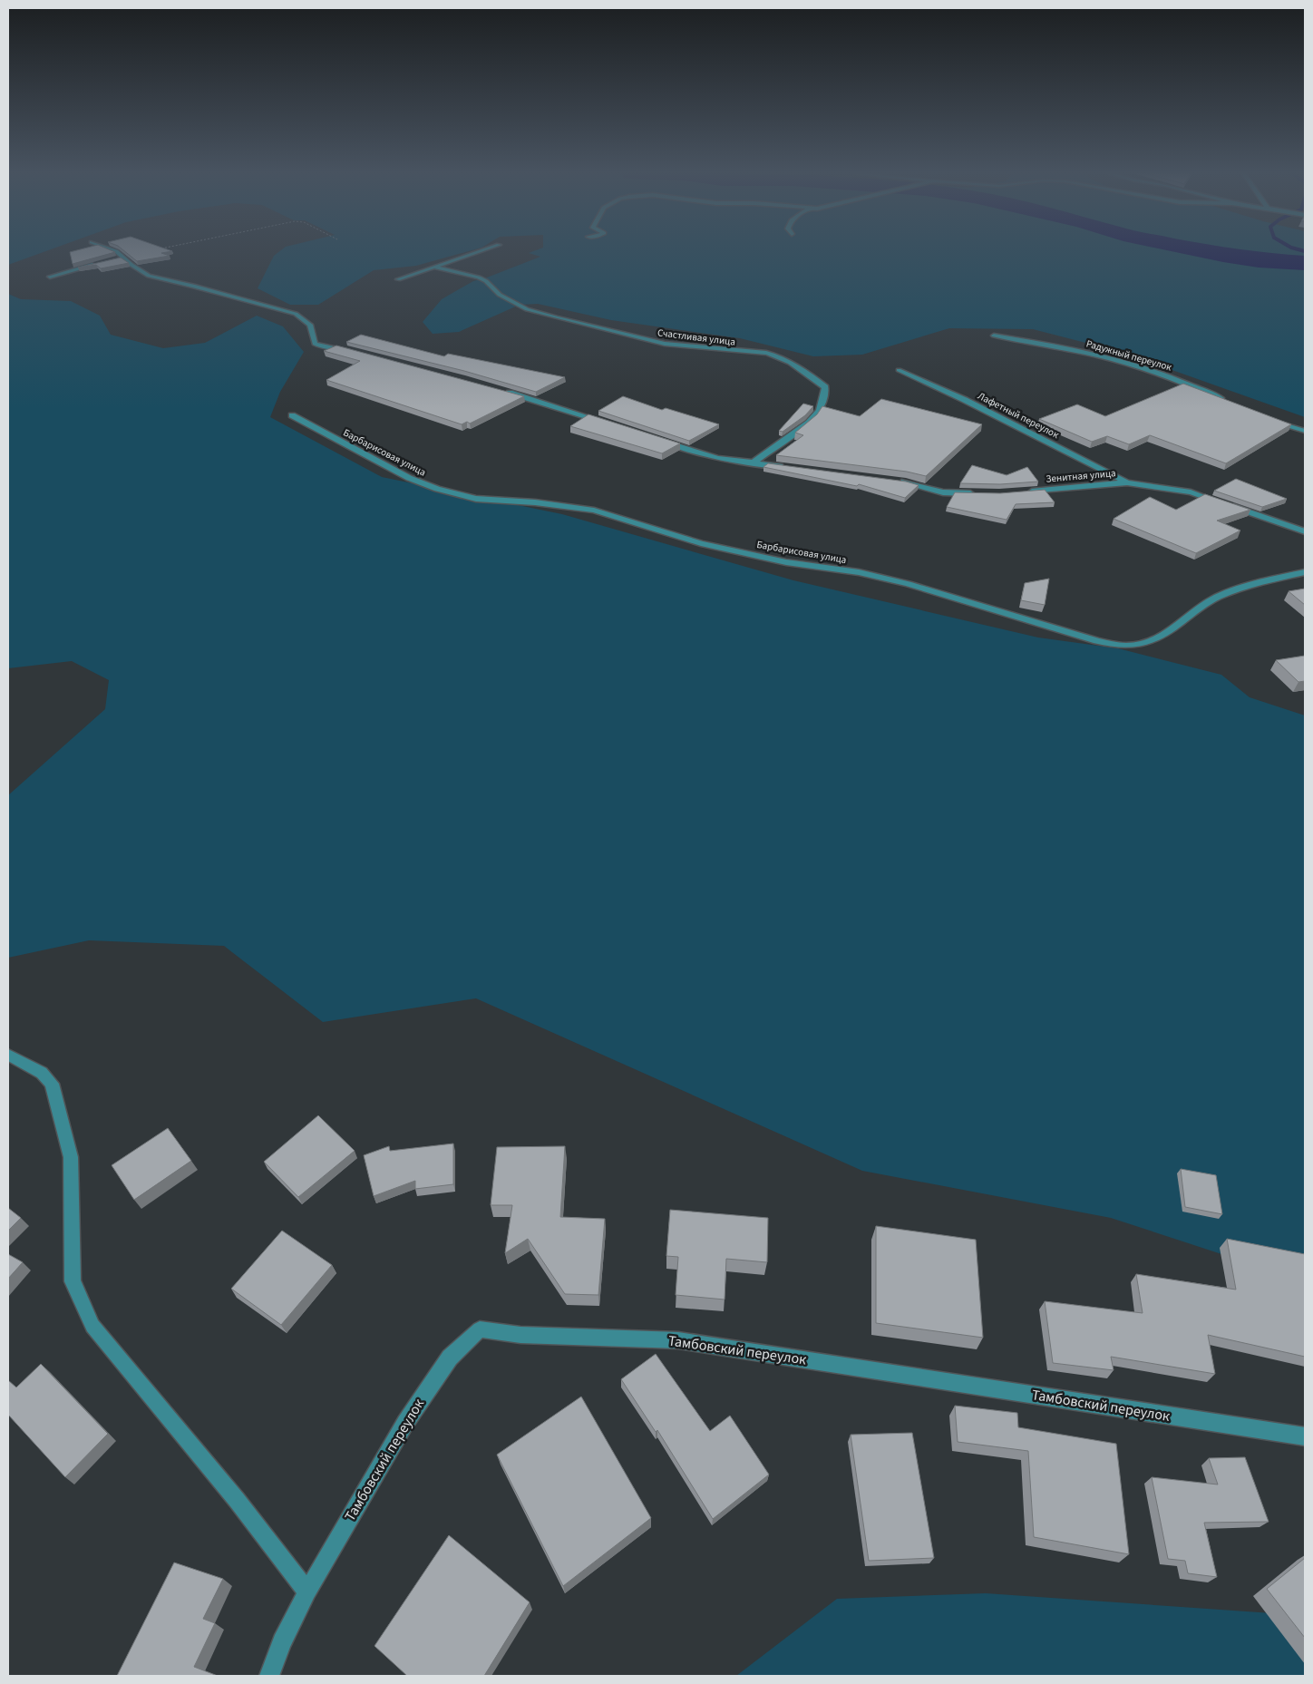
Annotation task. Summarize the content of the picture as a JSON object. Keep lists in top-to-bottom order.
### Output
{
  "streets": {
    "street": [
      "Счастливая улица",
      "Радужный переулок",
      "Лафетный переулок",
      "Барбарисовая улица",
      "Зенитная улица",
      "Тамбовский переулок"
    ]
  },
  "crossings": [
    ["Лафетный переулок", "Зенитная улица"]
  ]
}
